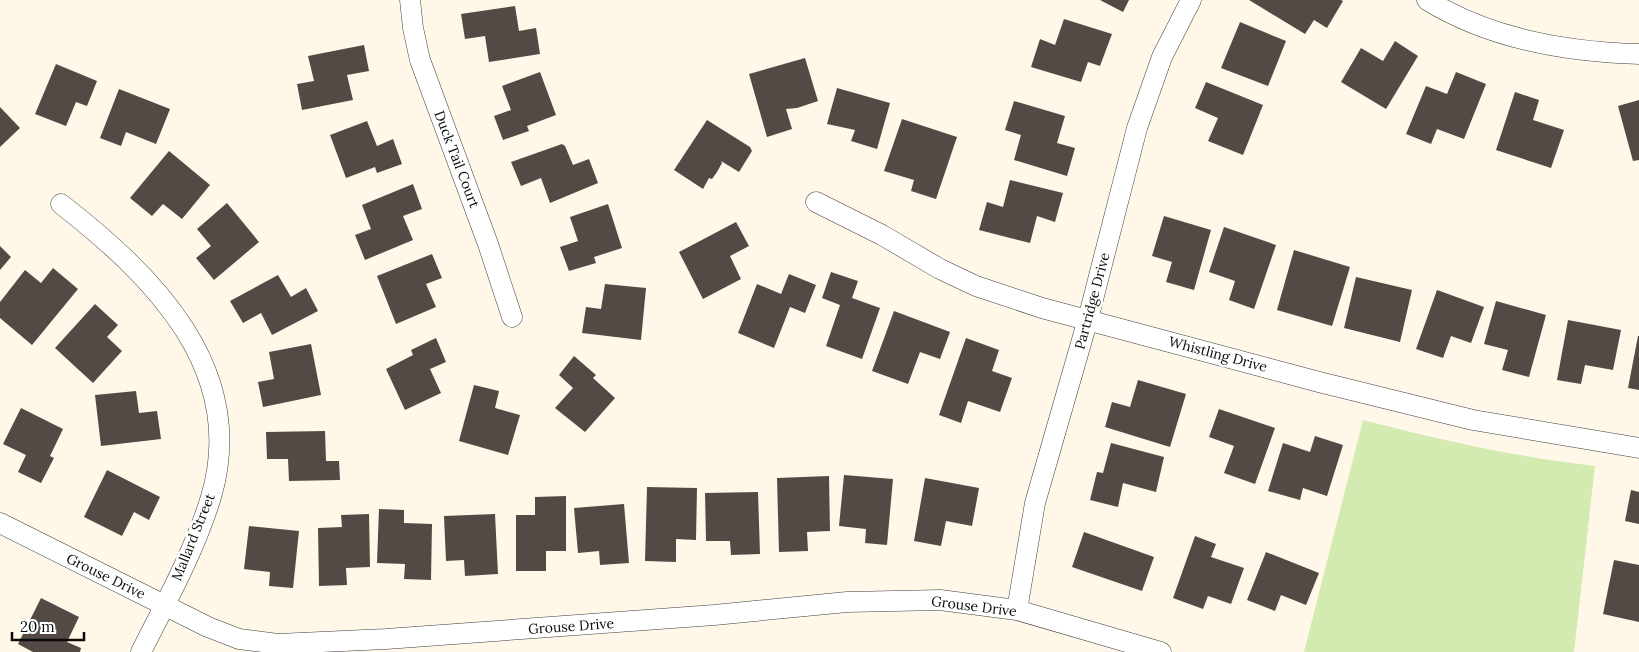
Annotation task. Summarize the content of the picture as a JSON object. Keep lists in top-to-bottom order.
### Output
{
  "streets": {
    "street": [
      "Duck Tail Court",
      "Partridge Drive",
      "Whistling Drive",
      "Mallard Street",
      "Grouse Drive"
    ]
  },
  "crossings": [
    ["Partridge Drive", "Whistling Drive"],
    ["Partridge Drive", "Grouse Drive"],
    ["Mallard Street", "Grouse Drive"]
  ],
  "scale_bar": "20 m"
}
